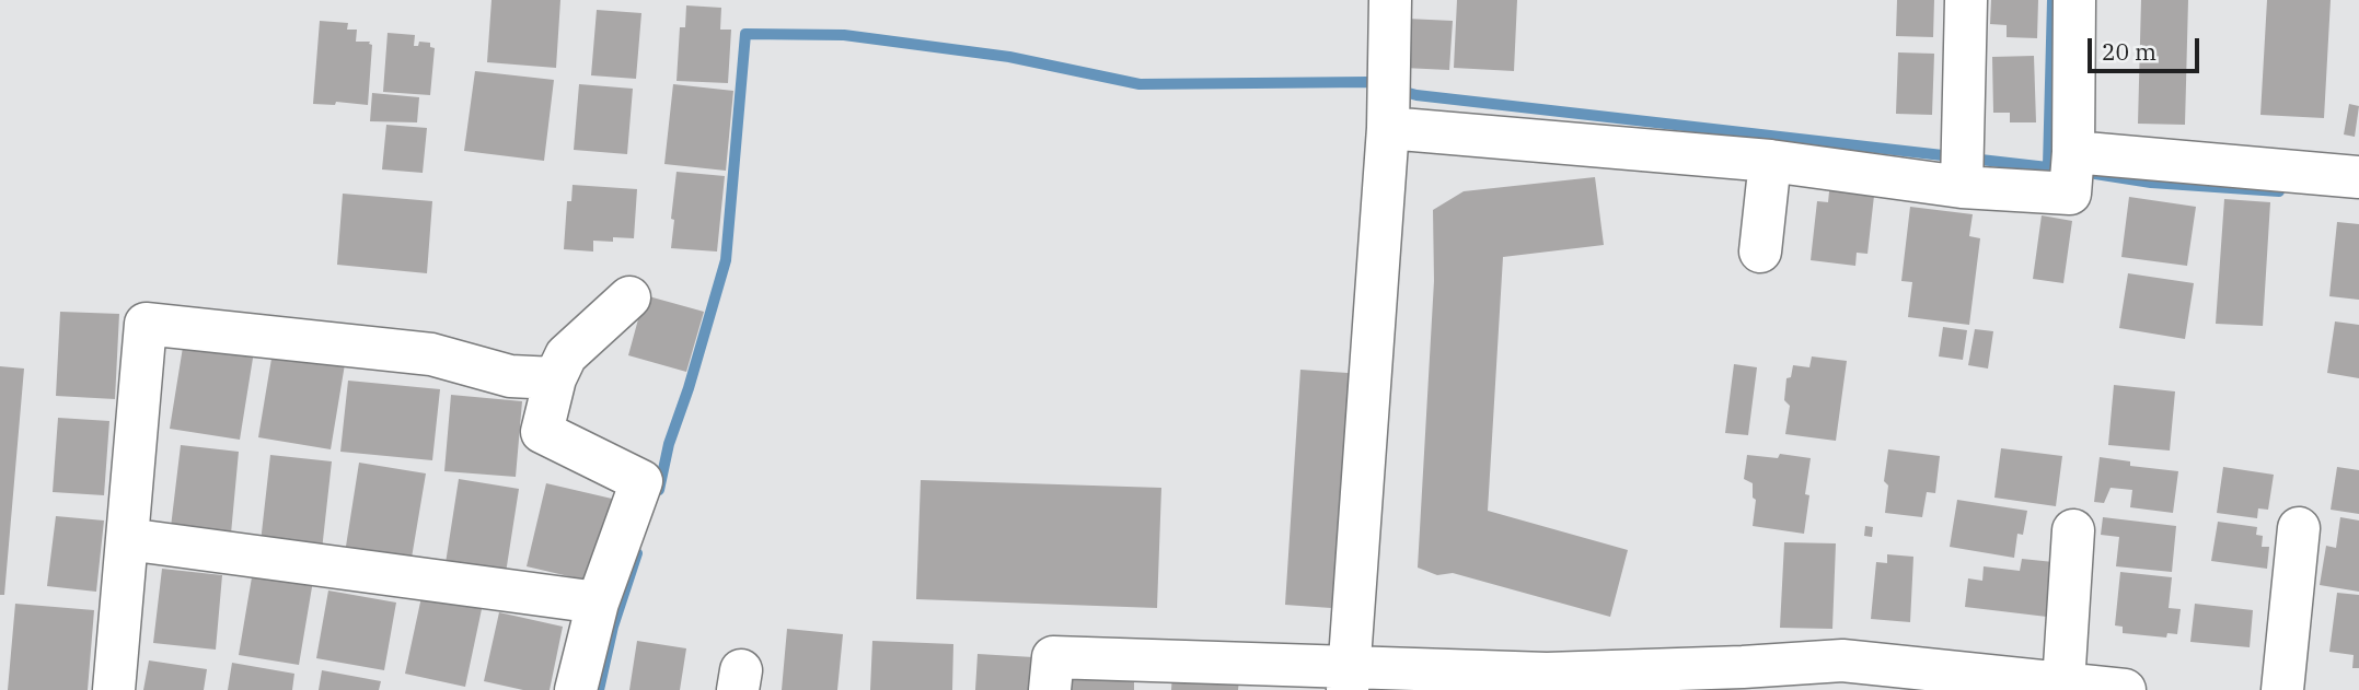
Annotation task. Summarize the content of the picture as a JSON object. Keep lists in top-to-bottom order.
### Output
{
  "scale_bar": "20 m"
}
